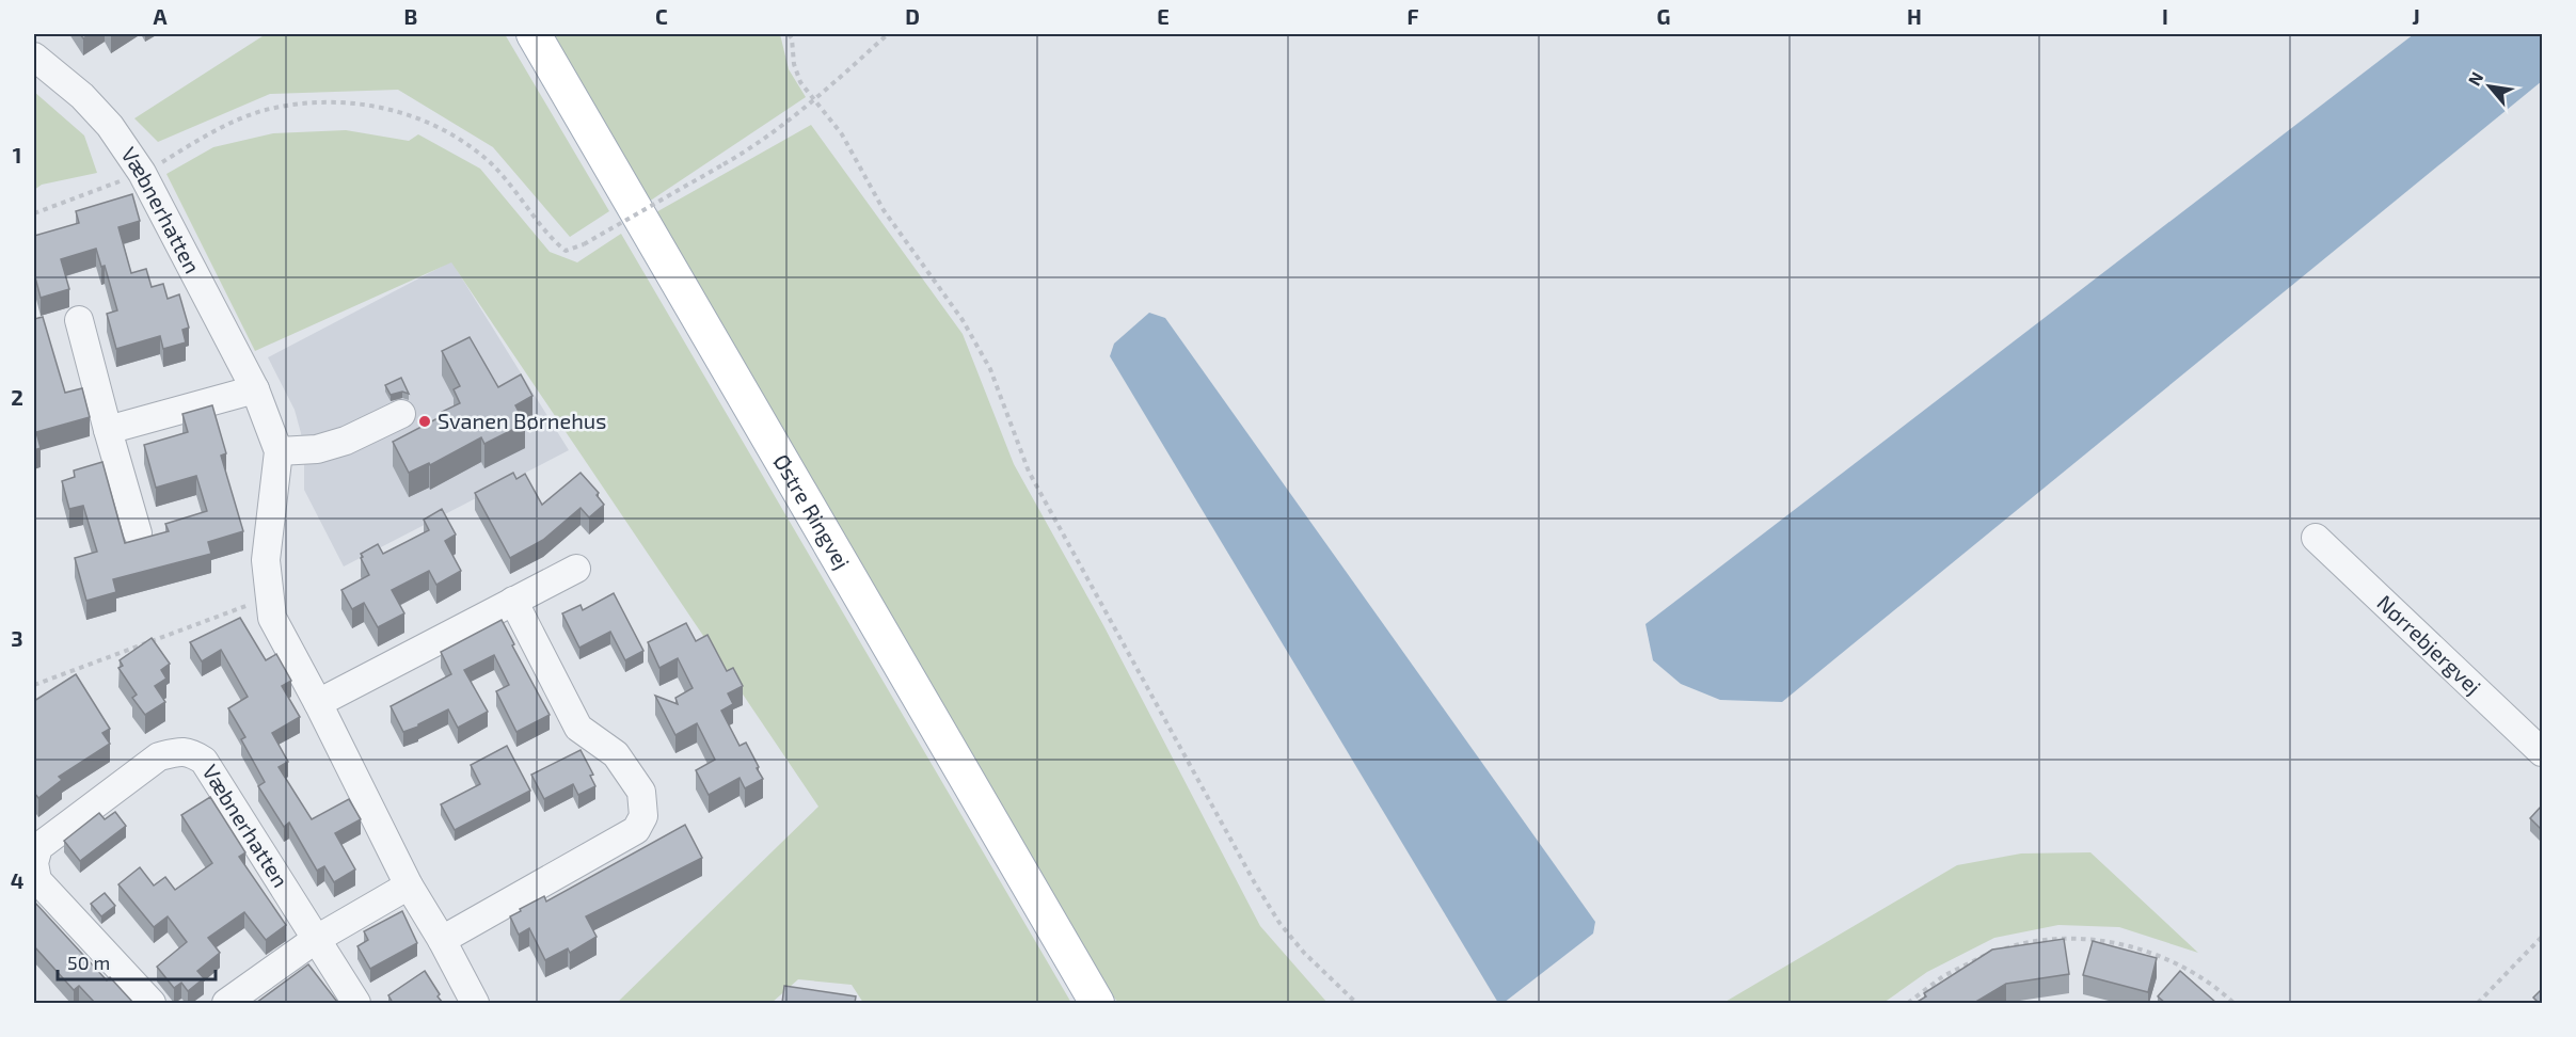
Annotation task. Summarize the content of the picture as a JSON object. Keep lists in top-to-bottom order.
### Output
{
  "streets": {
    "main road": ["Østre Ringvej"],
    "street": ["Væbnerhatten", "Nørrebjergvej"]
  },
  "places": ["Svanen Børnehus"],
  "scale_bar": "50 m",
  "north": "top left",
  "grid": {
    "columns": [
      "A",
      "B",
      "C",
      "D",
      "E",
      "F",
      "G",
      "H",
      "I",
      "J"
    ],
    "rows": [
      "1",
      "2",
      "3",
      "4"
    ]
  }
}
